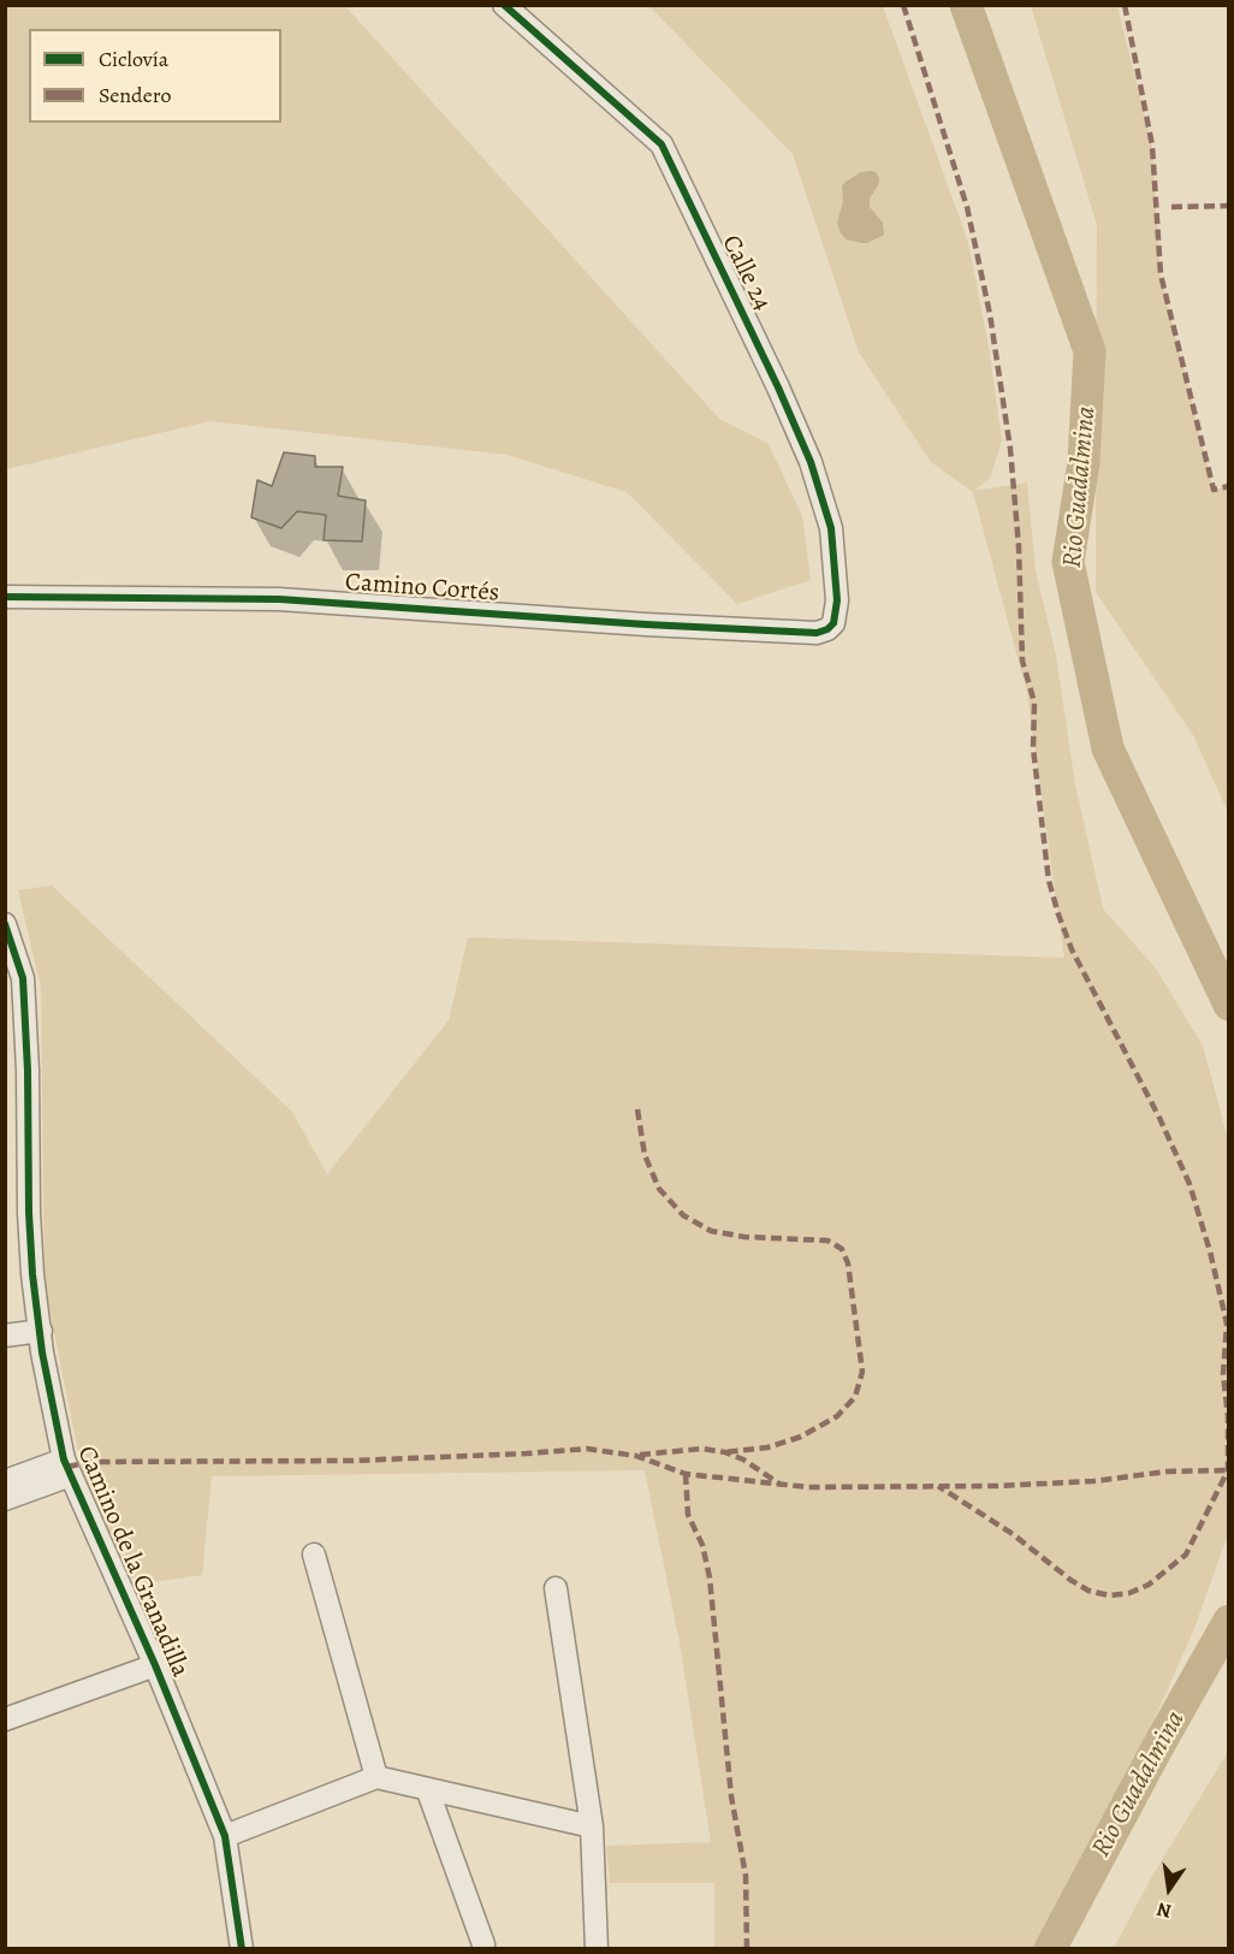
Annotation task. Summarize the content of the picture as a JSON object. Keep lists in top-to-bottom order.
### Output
{
  "streets": {
    "street": ["Calle 24", "Camino Cortés", "Camino de la Granadilla"]
  },
  "crossings": [
    ["Calle 24", "Camino Cortés"]
  ],
  "water": ["Rio Guadalmina"],
  "legend": ["Ciclovía", "Sendero"],
  "north": "bottom"
}
